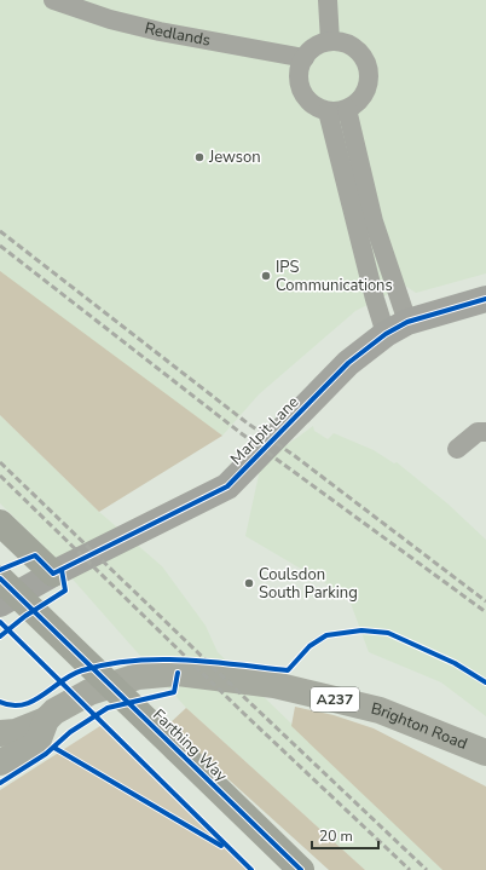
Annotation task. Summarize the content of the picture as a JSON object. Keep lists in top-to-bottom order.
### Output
{
  "streets": {
    "highway": ["Farthing Way"],
    "main road": ["Marlpit Lane", "A237", "Brighton Road"],
    "street": ["Redlands"]
  },
  "places": ["Jewson", "IPS Communications", "Coulsdon South Parking"],
  "scale_bar": "20 m"
}
